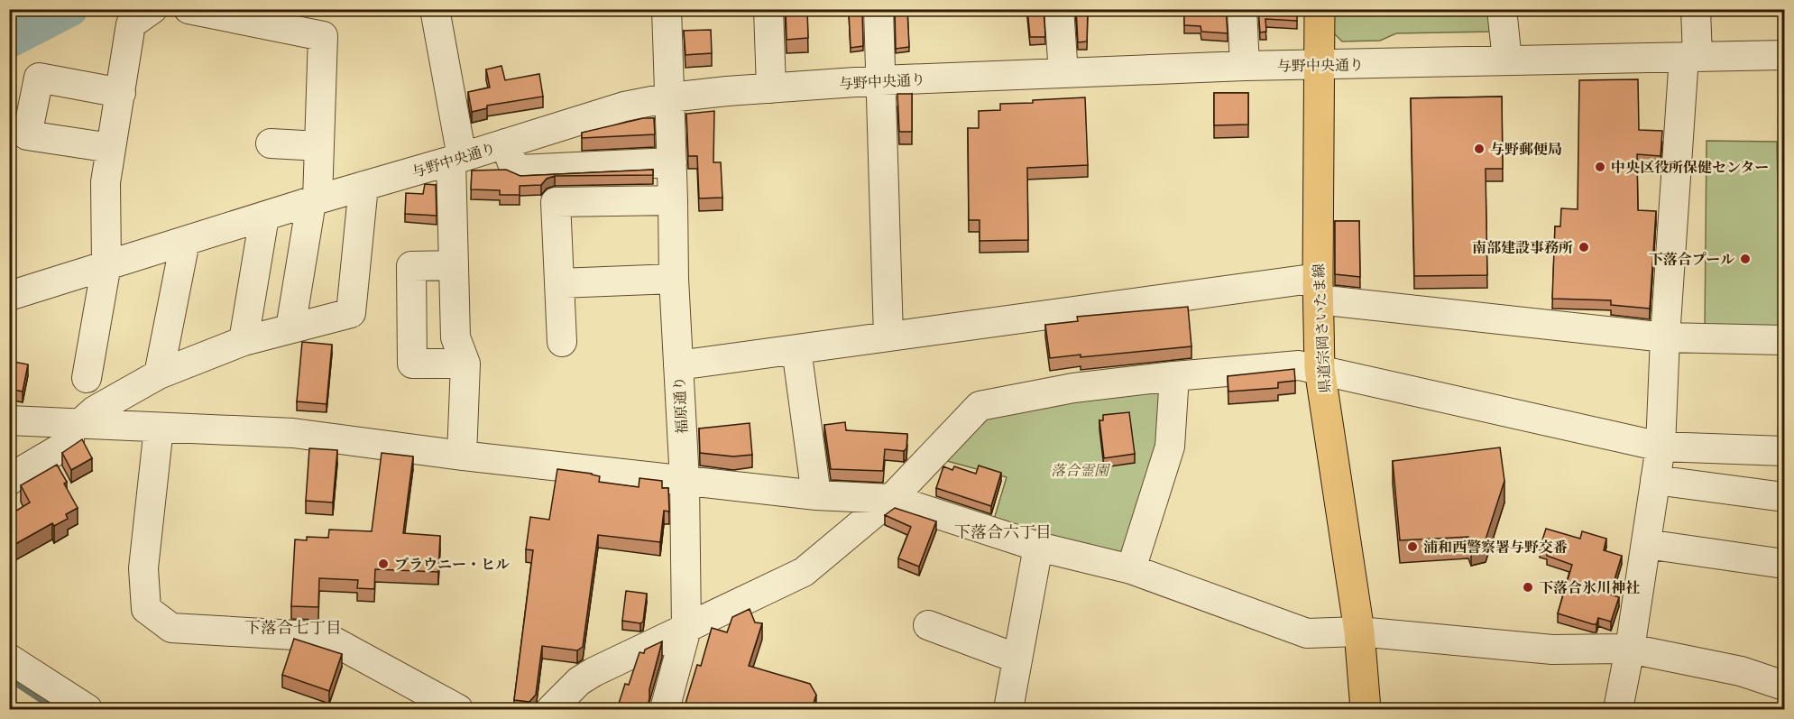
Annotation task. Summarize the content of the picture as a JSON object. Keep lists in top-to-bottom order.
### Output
{
  "streets": {
    "main road": ["県道宗岡さいたま線"],
    "street": ["与野中央通り", "福原通り"]
  },
  "crossings": [
    ["与野中央通り", "県道宗岡さいたま線"],
    ["与野中央通り", "福原通り"]
  ],
  "districts": ["下落合六丁目", "下落合七丁目"],
  "parks": ["落合霊園"],
  "places": [
    "与野郵便局",
    "中央区役所保健センター",
    "南部建設事務所",
    "下落合プール",
    "浦和西警察署与野交番",
    "ブラウニー・ヒル",
    "下落合氷川神社"
  ]
}
